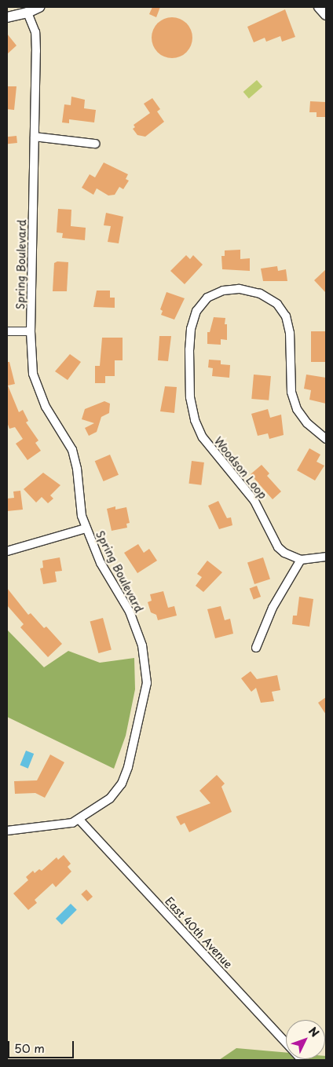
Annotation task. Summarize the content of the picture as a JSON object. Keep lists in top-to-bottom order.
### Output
{
  "streets": {
    "street": ["Spring Boulevard", "Woodson Loop", "East 40th Avenue"]
  },
  "crossings": [
    ["Spring Boulevard", "East 40th Avenue"]
  ],
  "scale_bar": "50 m",
  "north": "top right"
}
